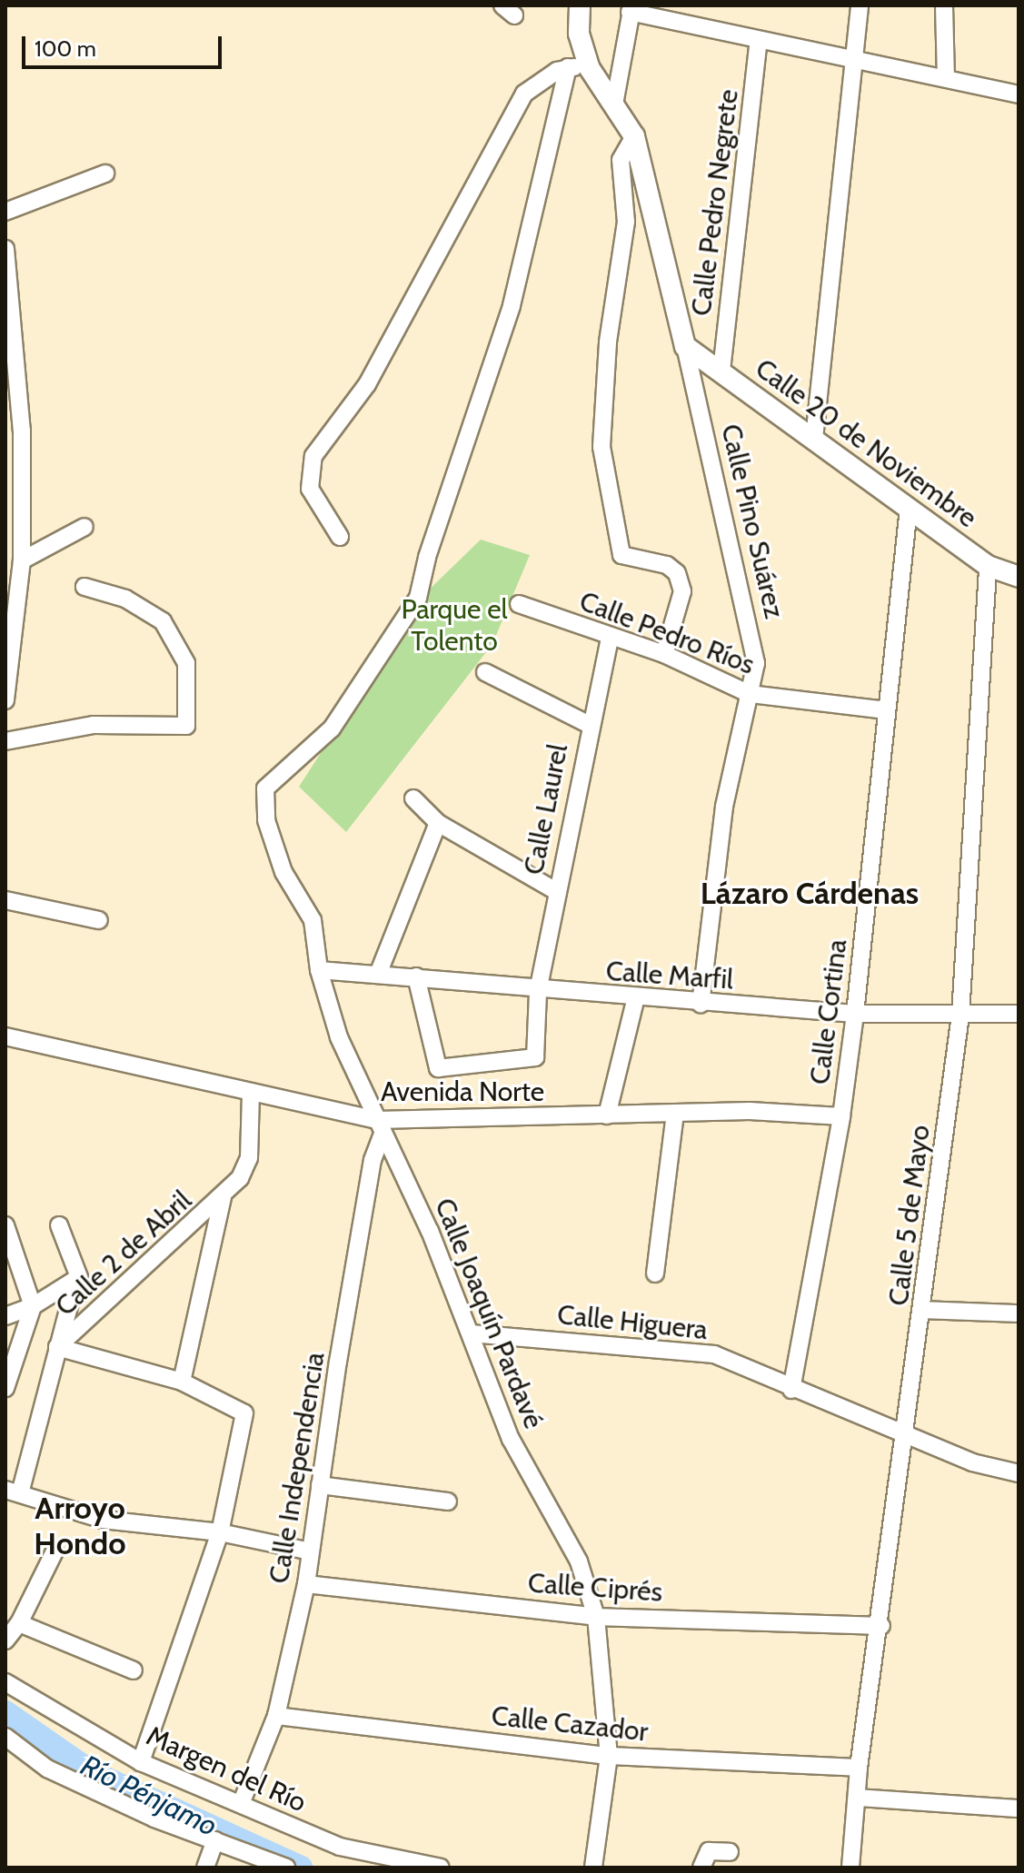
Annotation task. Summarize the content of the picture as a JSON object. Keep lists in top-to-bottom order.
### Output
{
  "streets": {
    "street": [
      "Calle Pedro Negrete",
      "Calle 20 de Noviembre",
      "Calle Pino Suárez",
      "Calle Pedro Ríos",
      "Calle Laurel",
      "Calle Marfil",
      "Calle Cortina",
      "Avenida Norte",
      "Calle 5 de Mayo",
      "Calle 2 de Abril",
      "Calle Joaquín Pardavé",
      "Calle Higuera",
      "Calle Independencia",
      "Calle Ciprés",
      "Calle Cazador",
      "Margen del Río"
    ]
  },
  "crossings": [
    ["Calle Pedro Negrete", "Calle 20 de Noviembre"],
    ["Calle 20 de Noviembre", "Calle Pino Suárez"],
    ["Calle 20 de Noviembre", "Calle Cortina"],
    ["Calle 20 de Noviembre", "Calle 5 de Mayo"],
    ["Calle Pino Suárez", "Calle Pedro Ríos"],
    ["Calle Pino Suárez", "Calle Marfil"],
    ["Calle Pedro Ríos", "Calle Laurel"],
    ["Calle Pedro Ríos", "Calle Cortina"],
    ["Calle Laurel", "Calle Marfil"],
    ["Calle Marfil", "Calle Cortina"],
    ["Calle Marfil", "Calle 5 de Mayo"],
    ["Calle Marfil", "Calle Joaquín Pardavé"],
    ["Calle Cortina", "Avenida Norte"],
    ["Calle Cortina", "Calle Higuera"],
    ["Avenida Norte", "Calle Joaquín Pardavé"],
    ["Avenida Norte", "Calle Independencia"],
    ["Calle 5 de Mayo", "Calle Higuera"],
    ["Calle 5 de Mayo", "Calle Ciprés"],
    ["Calle 5 de Mayo", "Calle Cazador"],
    ["Calle Joaquín Pardavé", "Calle Higuera"],
    ["Calle Joaquín Pardavé", "Calle Independencia"],
    ["Calle Joaquín Pardavé", "Calle Ciprés"],
    ["Calle Joaquín Pardavé", "Calle Cazador"],
    ["Calle Independencia", "Calle Ciprés"],
    ["Calle Independencia", "Calle Cazador"],
    ["Calle Independencia", "Margen del Río"]
  ],
  "districts": ["Lázaro Cárdenas", "Arroyo Hondo"],
  "water": ["Río Pénjamo"],
  "parks": ["Parque el Tolento"],
  "scale_bar": "100 m"
}
